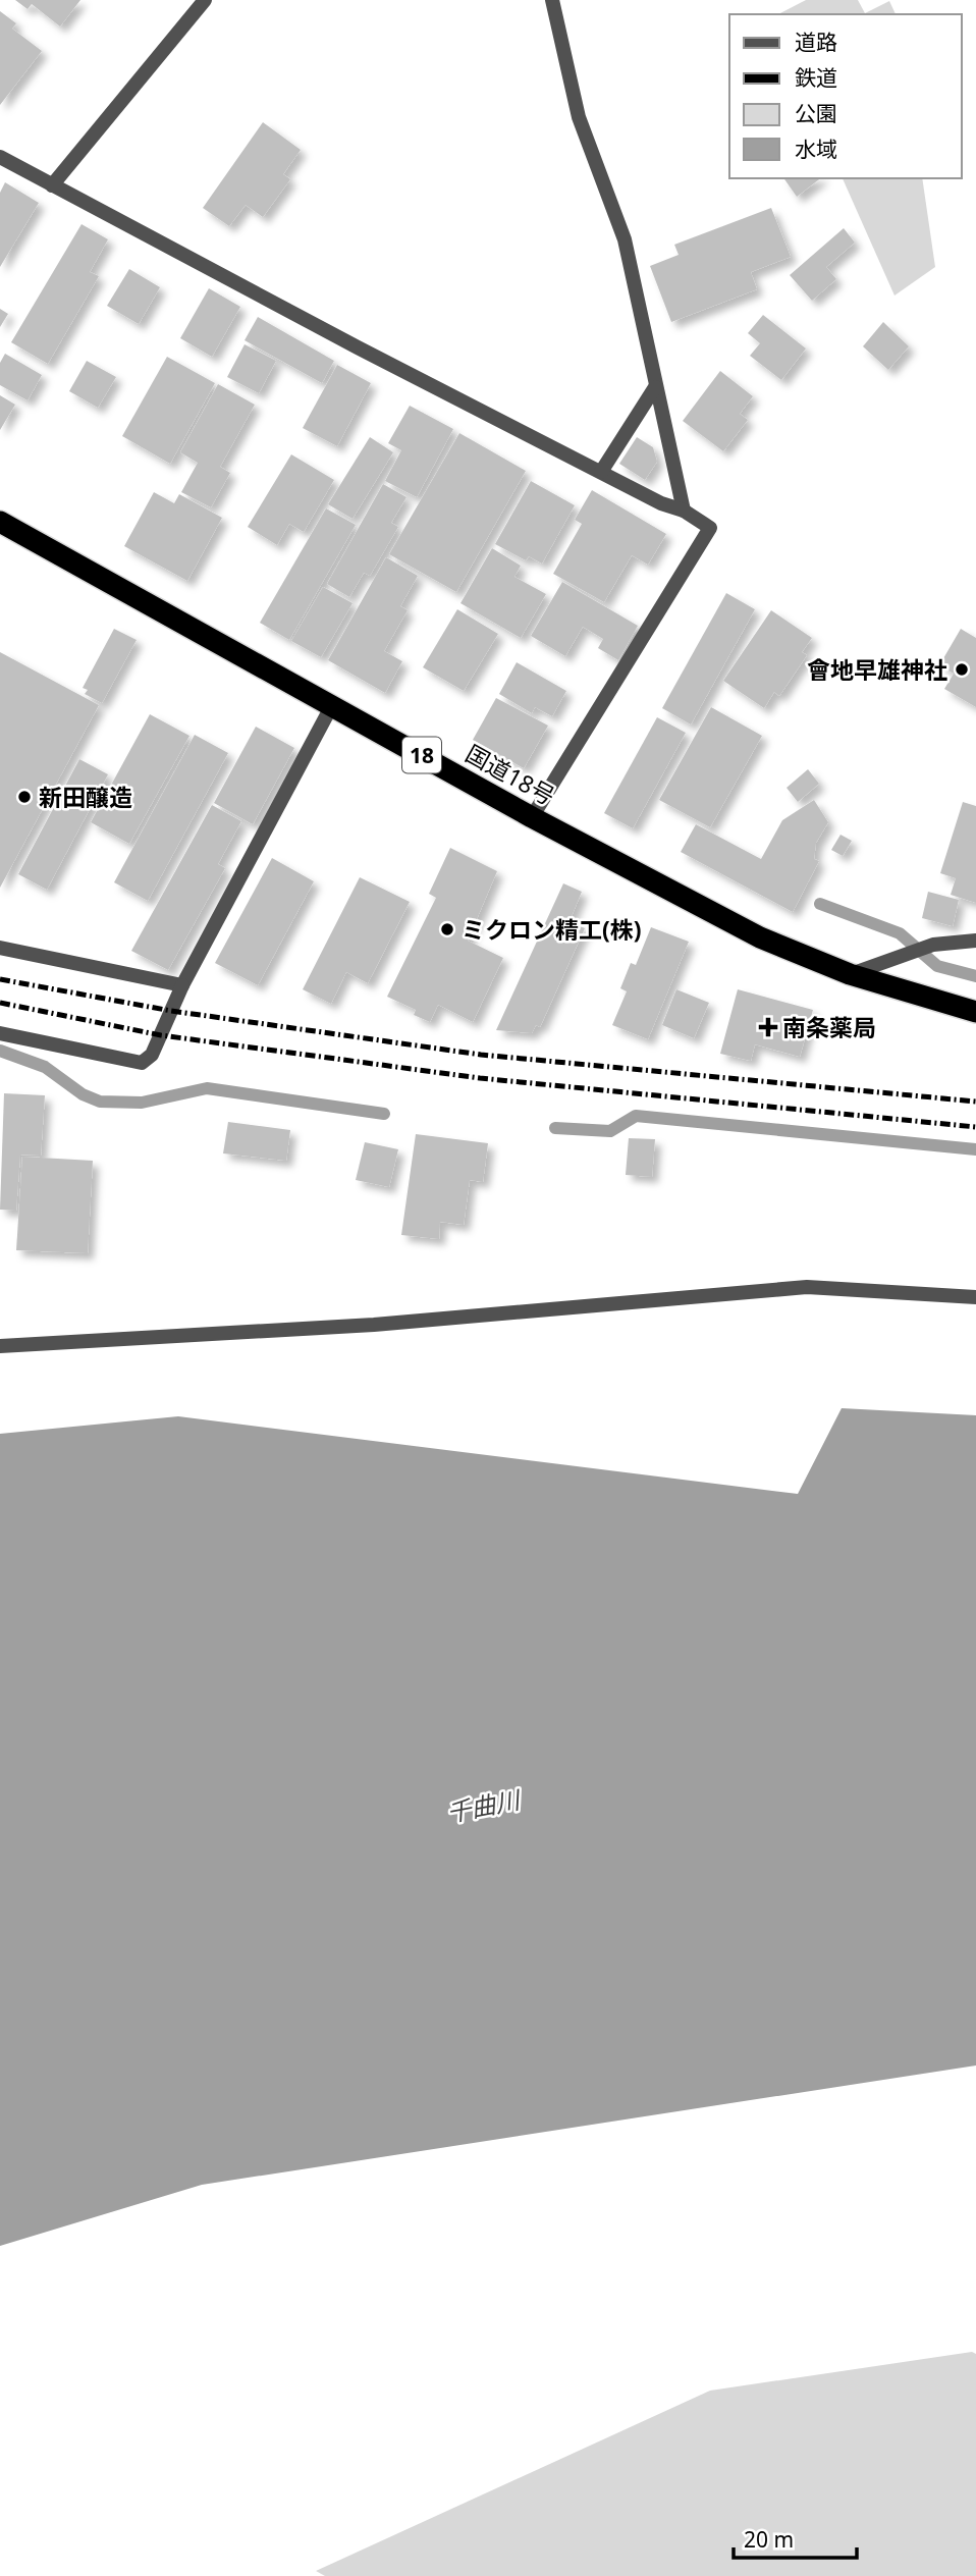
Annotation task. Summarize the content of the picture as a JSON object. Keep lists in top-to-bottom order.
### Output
{
  "streets": {
    "highway": ["18", "国道18号"]
  },
  "water": ["千曲川"],
  "places": {
    "other": ["會地早雄神社", "新田醸造", "ミクロン精工(株)"],
    "health": ["南条薬局"]
  },
  "legend": [
    "道路",
    "鉄道",
    "公園",
    "水域"
  ],
  "scale_bar": "20 m"
}
